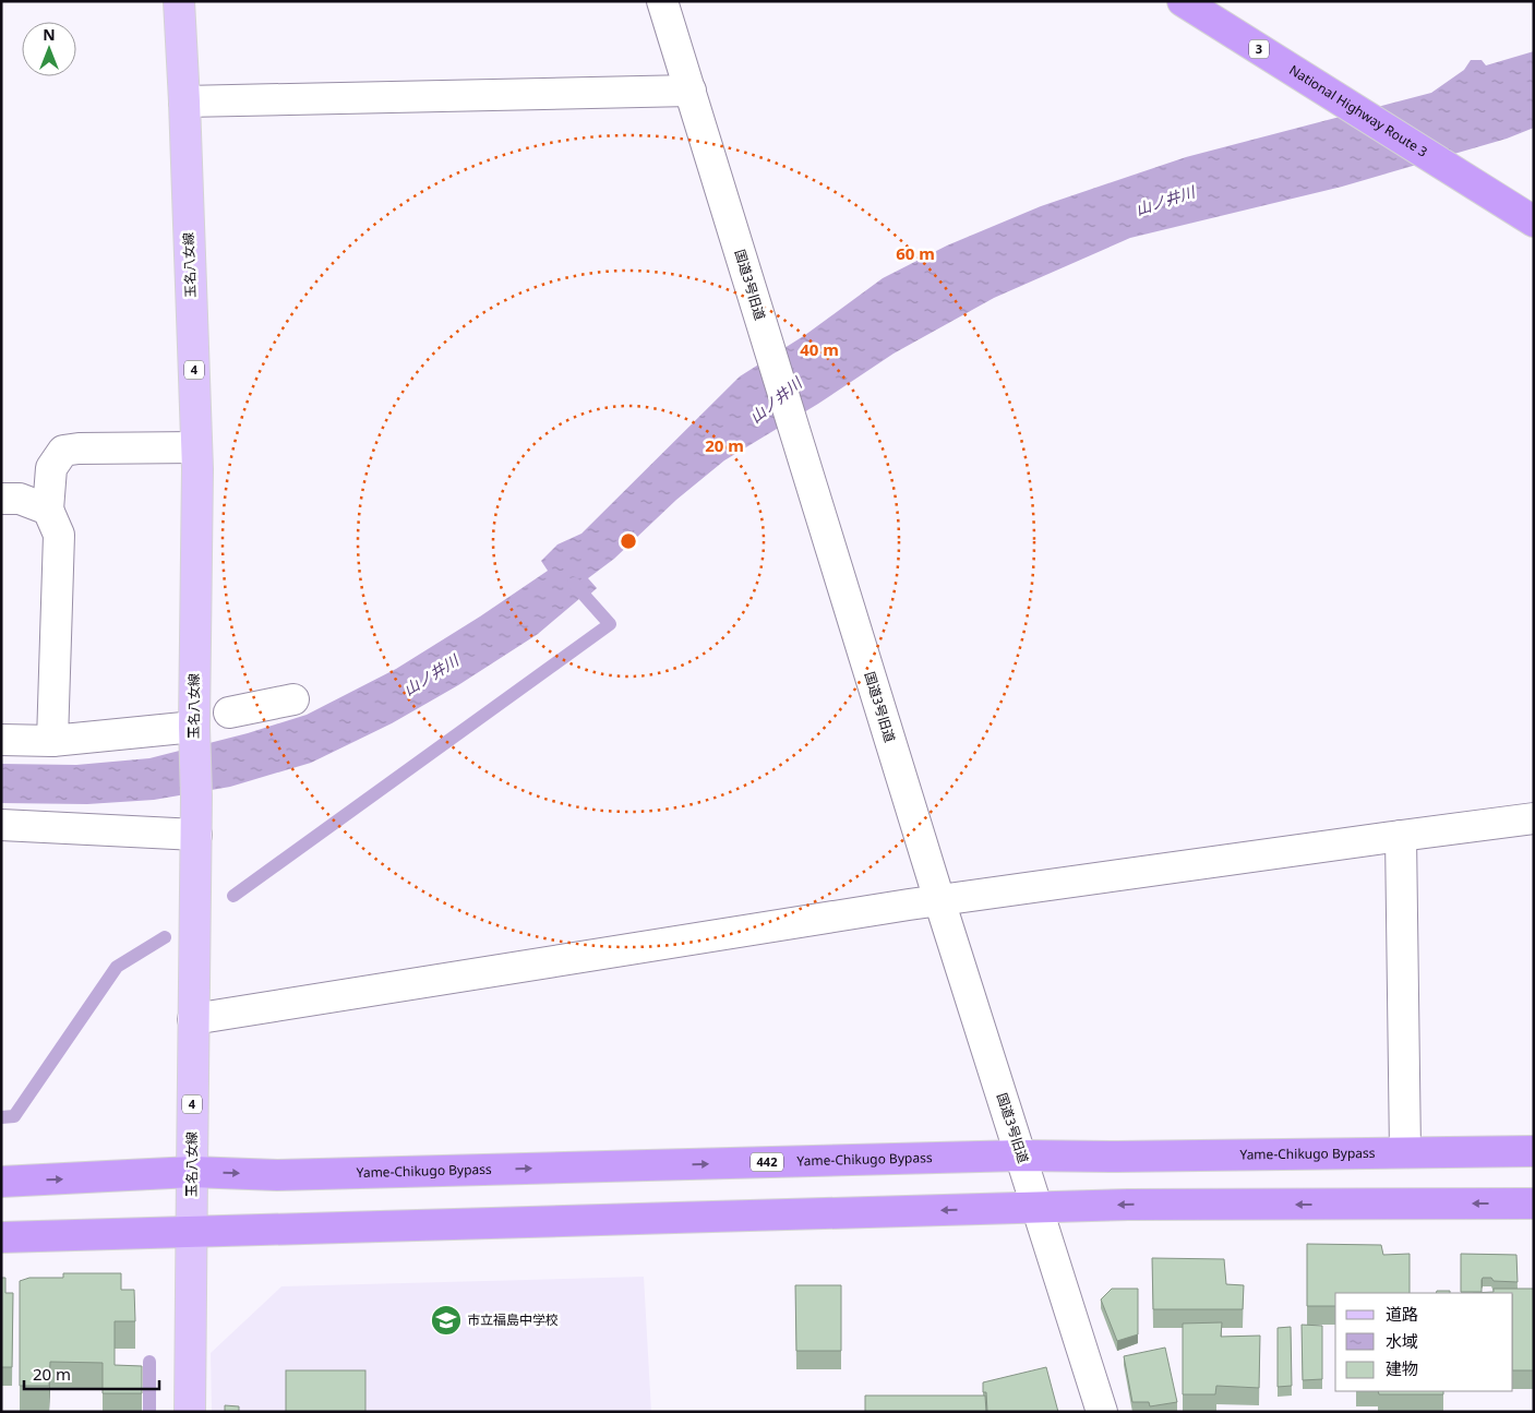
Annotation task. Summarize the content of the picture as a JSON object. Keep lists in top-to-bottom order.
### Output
{
  "streets": {
    "highway": [
      "3",
      "National Highway Route 3",
      "Yame-Chikugo Bypass",
      "442"
    ],
    "main road": ["玉名八女線", "4"],
    "street": ["国道3号旧道"]
  },
  "crossings": [
    ["玉名八女線", "Yame-Chikugo Bypass"],
    ["国道3号旧道", "Yame-Chikugo Bypass"]
  ],
  "water": ["山ノ井川"],
  "places": {
    "school or university": ["市立福島中学校"]
  },
  "legend": ["道路", "水域", "建物"],
  "scale_bar": "20 m",
  "north": "top",
  "rings": ["60 m", "40 m", "20 m"]
}
